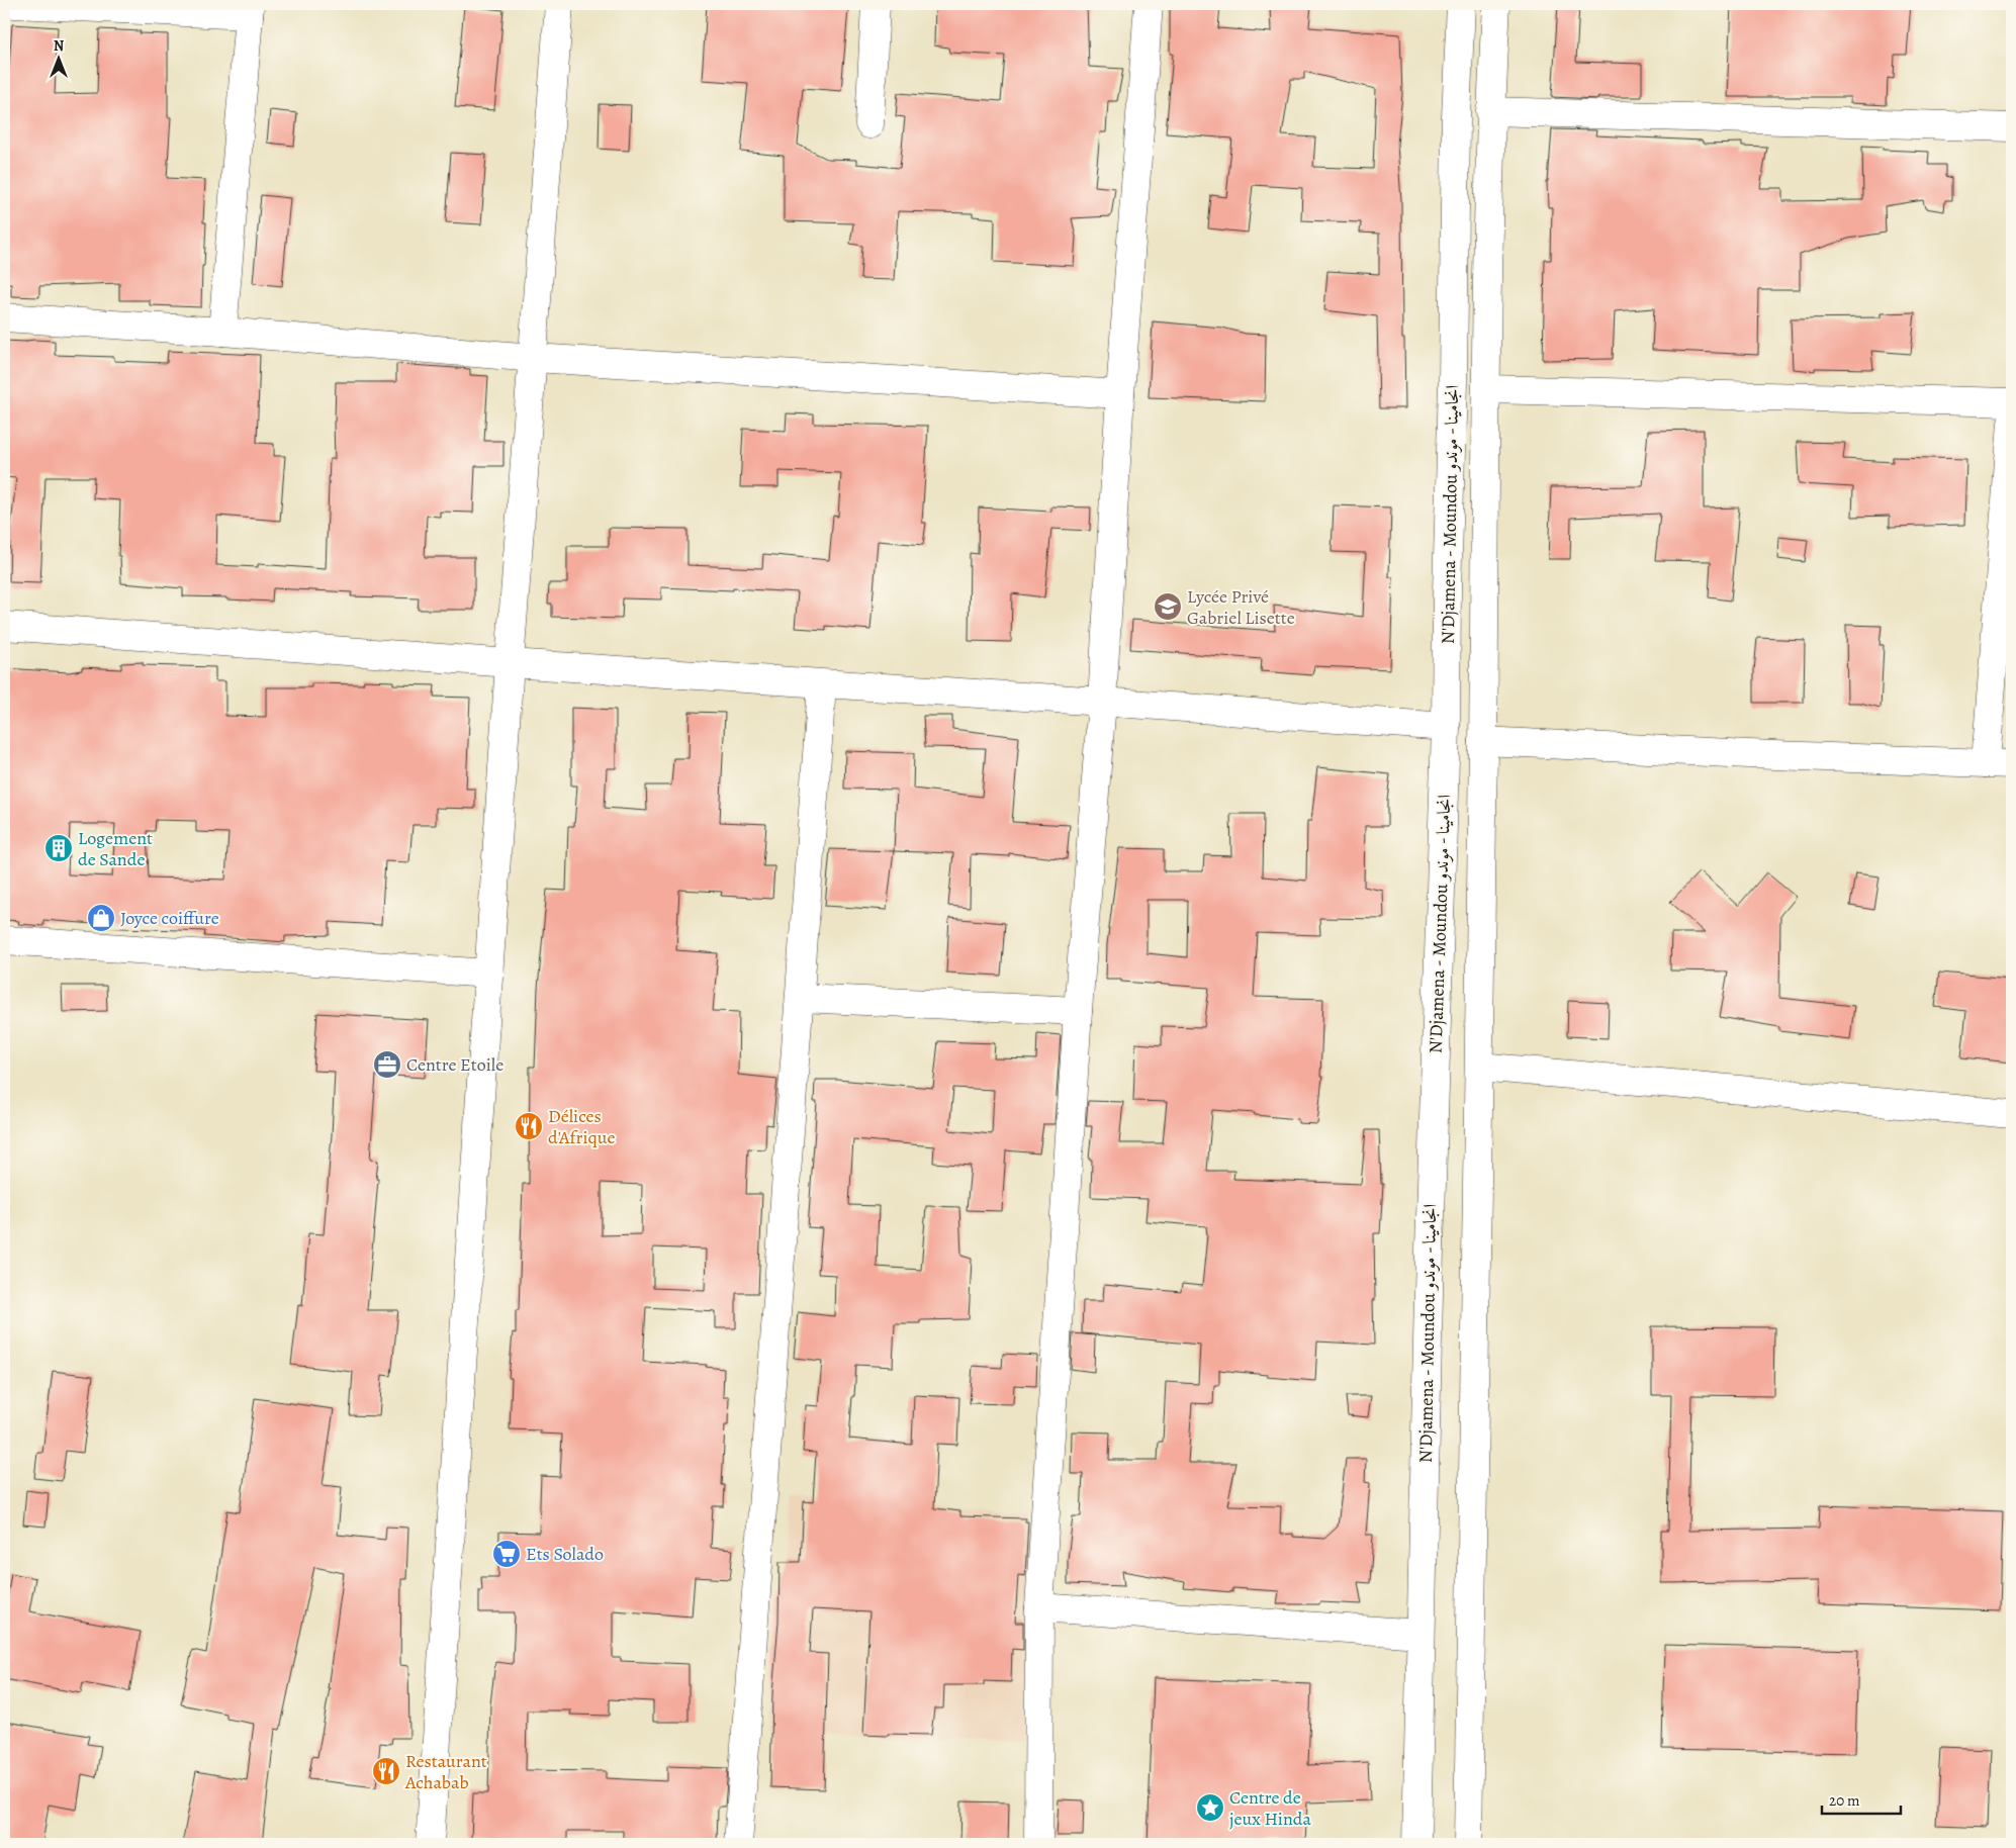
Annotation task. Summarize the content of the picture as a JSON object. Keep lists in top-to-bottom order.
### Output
{
  "streets": {
    "street": ["N'Djamena - Moundou انجامينا - موندو"]
  },
  "places": {
    "school or university": ["Lycée Privé Gabriel Lisette"],
    "building": ["Logement de Sande"],
    "shop": ["Joyce coiffure"],
    "office": ["Centre Etoile"],
    "restaurant": ["Délices d'Afrique", "Restaurant Achabab"],
    "supermarket": ["Ets Solado"],
    "place": ["Centre de jeux Hinda"]
  },
  "scale_bar": "20 m",
  "north": "top"
}
